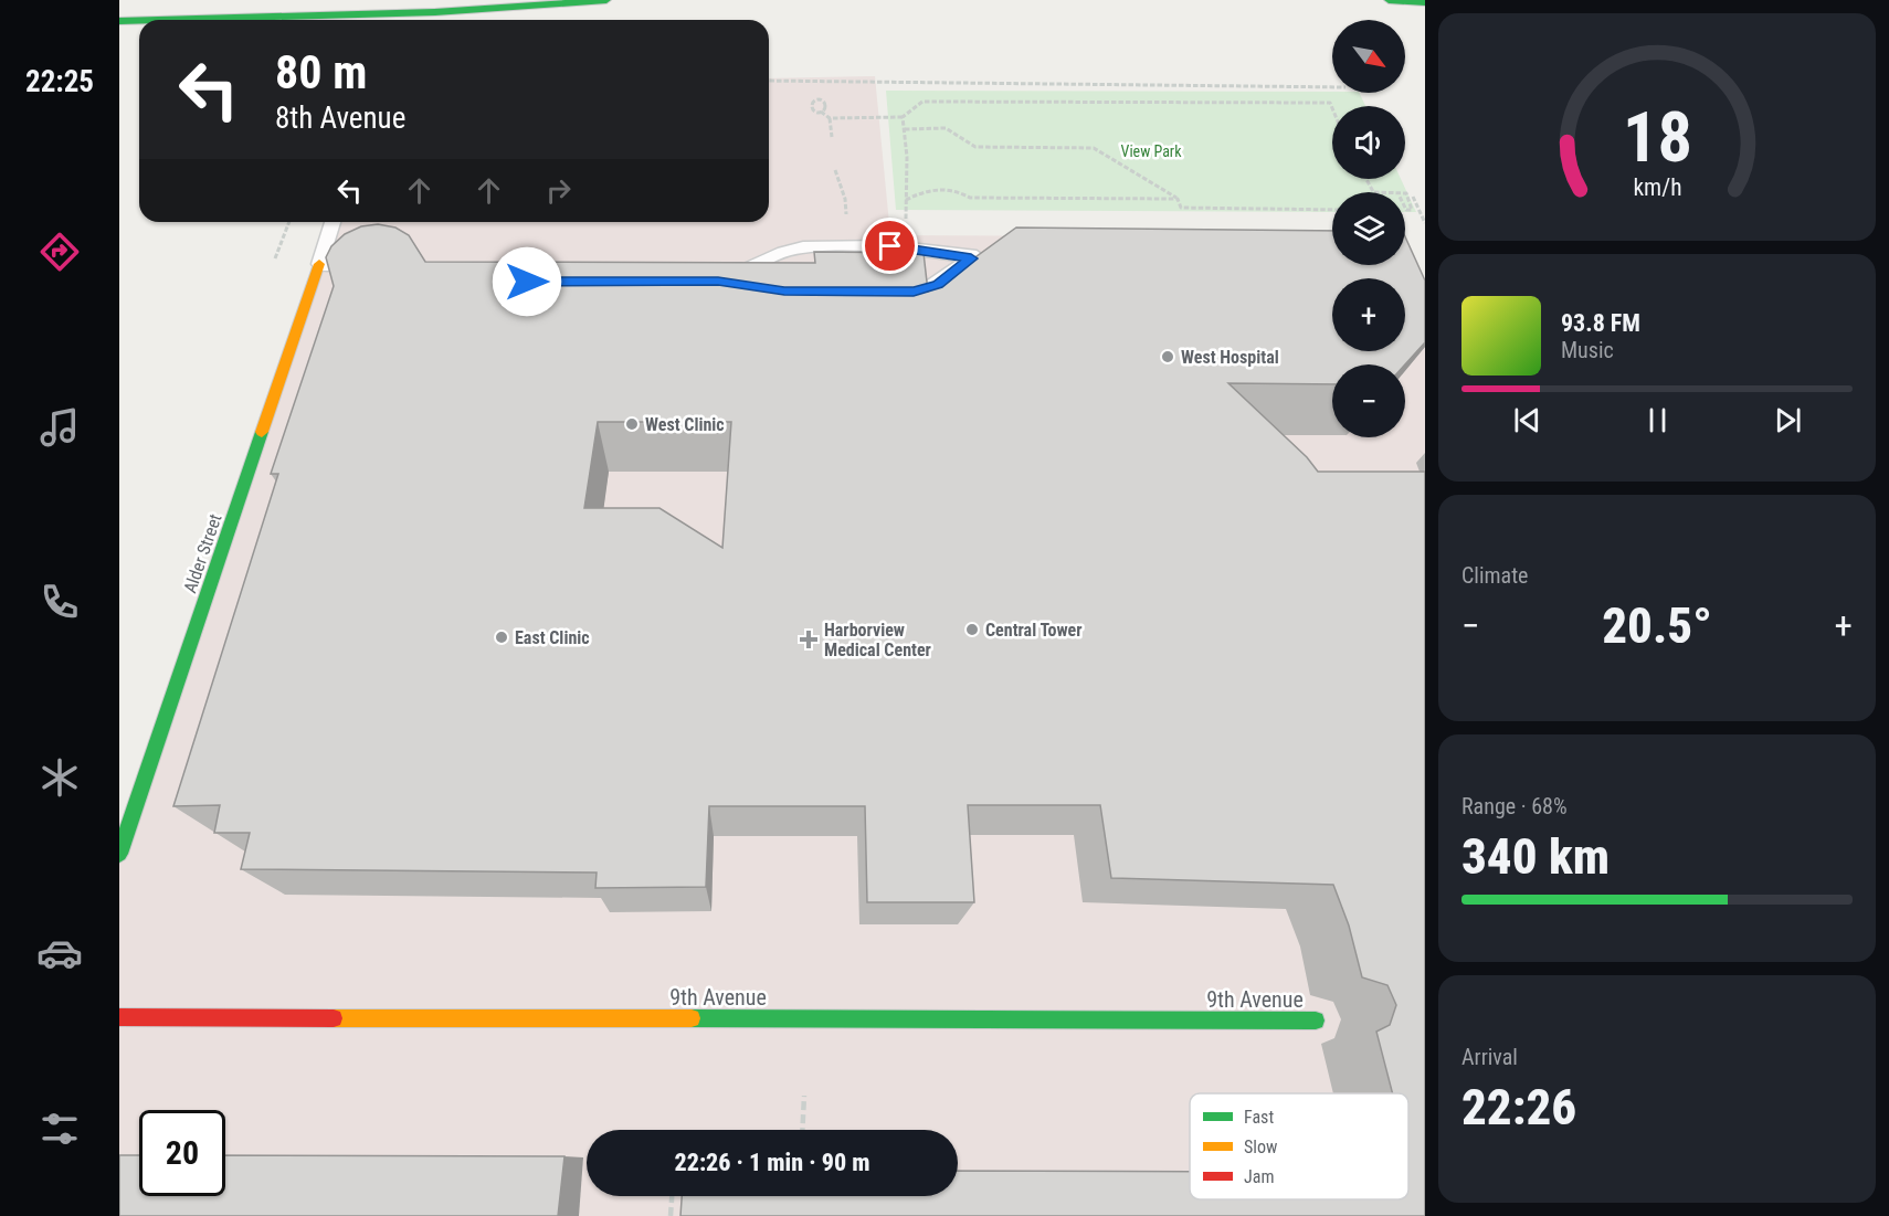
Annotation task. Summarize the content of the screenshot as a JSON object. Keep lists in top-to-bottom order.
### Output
{
  "streets": {
    "main road": ["Alder Street", "9th Avenue"]
  },
  "parks": ["View Park"],
  "places": {
    "other": [
      "West Hospital",
      "West Clinic",
      "Central Tower",
      "East Clinic"
    ],
    "health": ["Harborview Medical Center"]
  },
  "legend": ["Fast", "Slow", "Jam"],
  "north": "bottom right",
  "page": {
    "tabs": "22:25",
    "map_buttons": ["+", "−"],
    "turn": ["80 m", "8th Avenue"],
    "song": ["93.8 FM", "Music"],
    "tile": [
      "Climate",
      ["Range · 68%", "340 km"],
      ["Arrival", "22:26"]
    ],
    "heat": ["−", "20.5°", "+"],
    "limit": "20",
    "trip": "22:26 · 1 min · 90 m",
    "gauge": ["18", "km/h"]
  }
}
